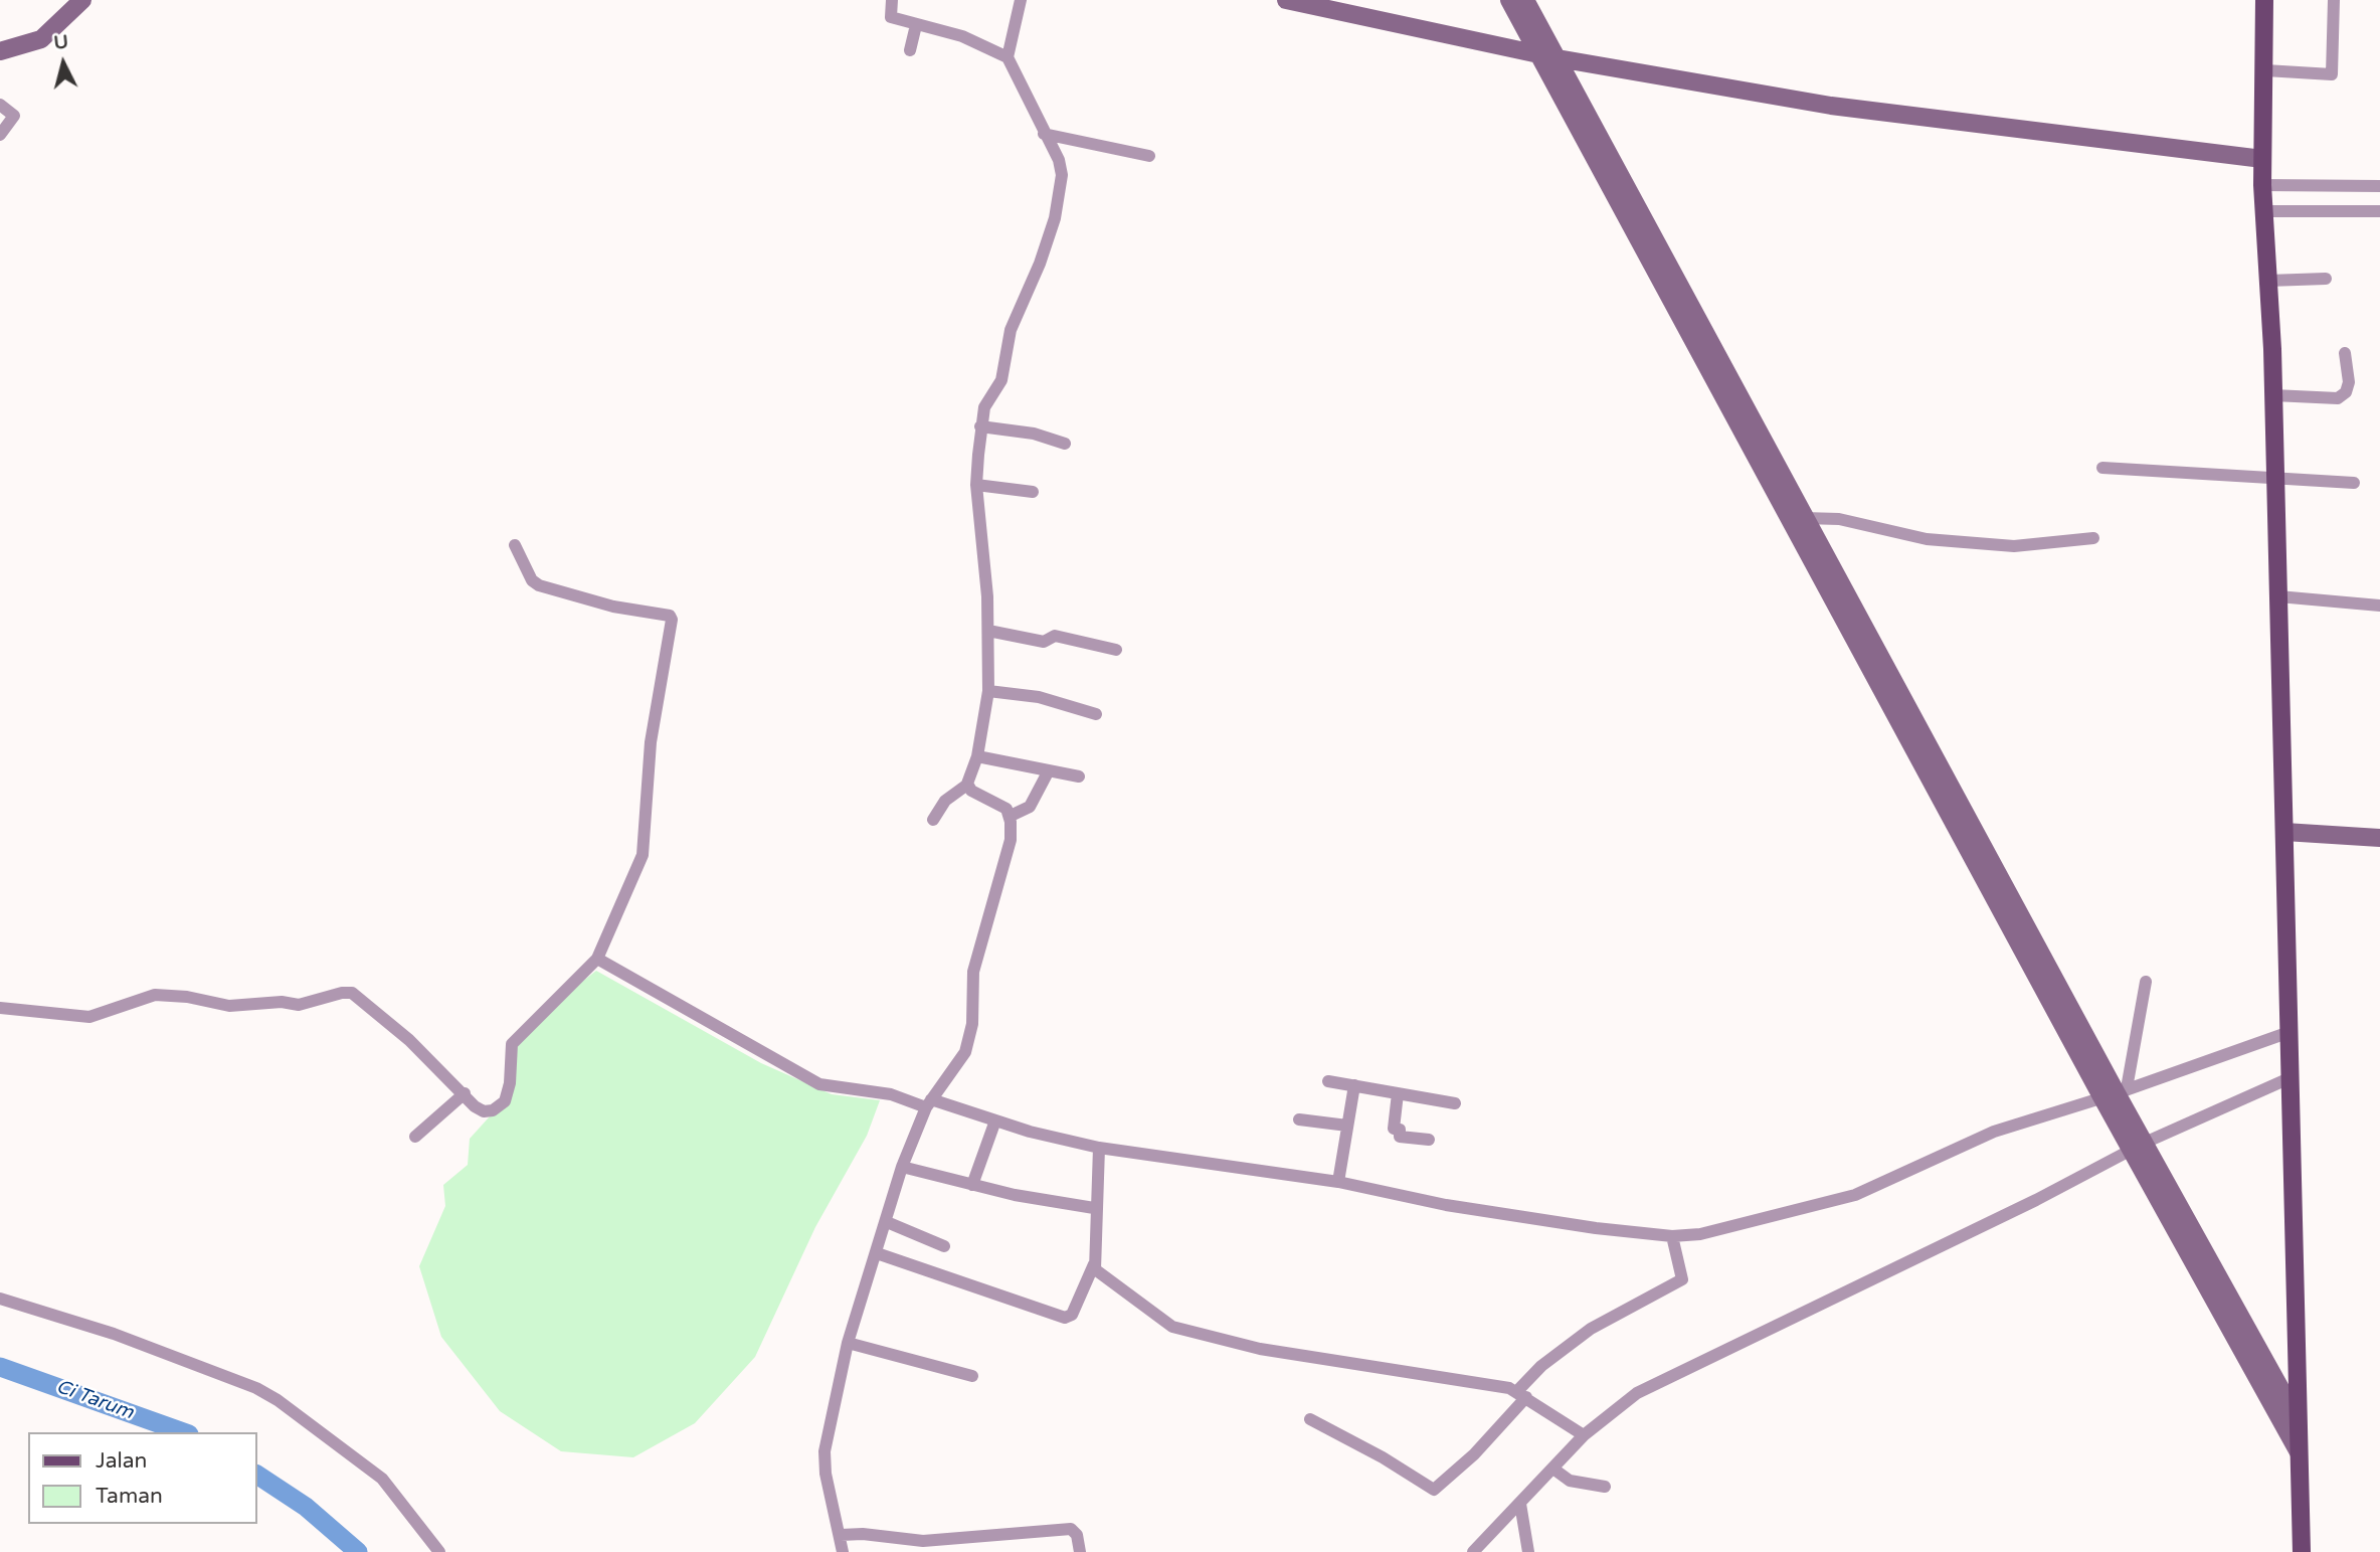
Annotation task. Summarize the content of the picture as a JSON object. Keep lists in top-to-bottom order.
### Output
{
  "water": ["Ci Tarum"],
  "legend": ["Jalan", "Taman"],
  "north": "top"
}
